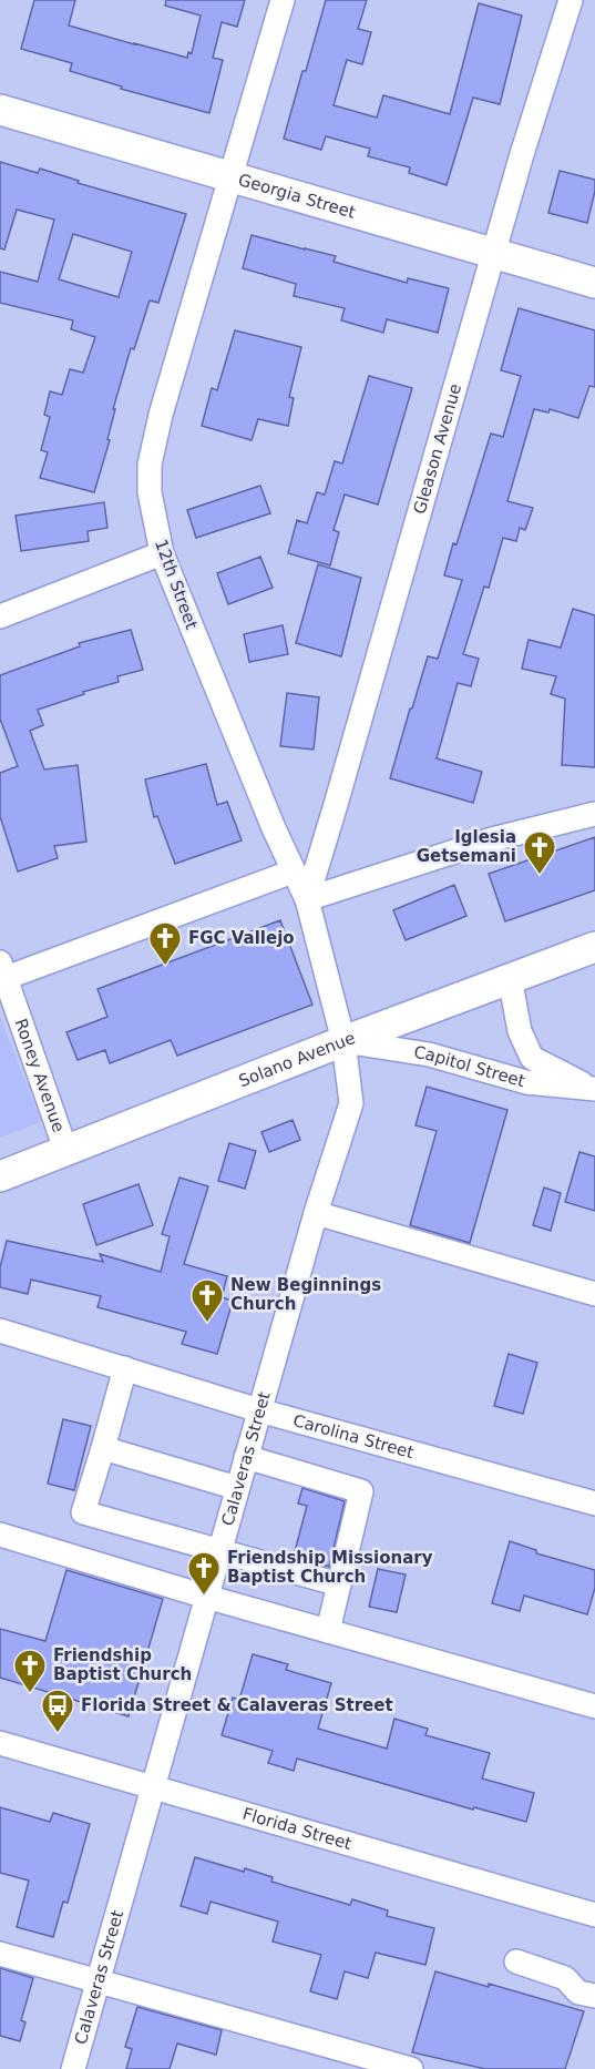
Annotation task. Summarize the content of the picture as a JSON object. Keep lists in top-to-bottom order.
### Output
{
  "streets": {
    "main road": ["Georgia Street", "Solano Avenue"],
    "street": [
      "Gleason Avenue",
      "12th Street",
      "Capitol Street",
      "Roney Avenue",
      "Carolina Street",
      "Calaveras Street",
      "Florida Street"
    ]
  },
  "crossings": [
    ["Georgia Street", "Gleason Avenue"],
    ["Georgia Street", "12th Street"],
    ["Gleason Avenue", "12th Street"],
    ["12th Street", "Solano Avenue"],
    ["12th Street", "Capitol Street"],
    ["12th Street", "Calaveras Street"],
    ["Solano Avenue", "Capitol Street"],
    ["Solano Avenue", "Roney Avenue"],
    ["Solano Avenue", "Calaveras Street"],
    ["Capitol Street", "Calaveras Street"],
    ["Carolina Street", "Calaveras Street"],
    ["Calaveras Street", "Florida Street"]
  ],
  "places": {
    "church": [
      "Iglesia Getsemani",
      "FGC Vallejo",
      "New Beginnings Church",
      "Friendship Missionary Baptist Church",
      "Friendship Baptist Church"
    ],
    "bus stop": ["Florida Street & Calaveras Street"]
  }
}
